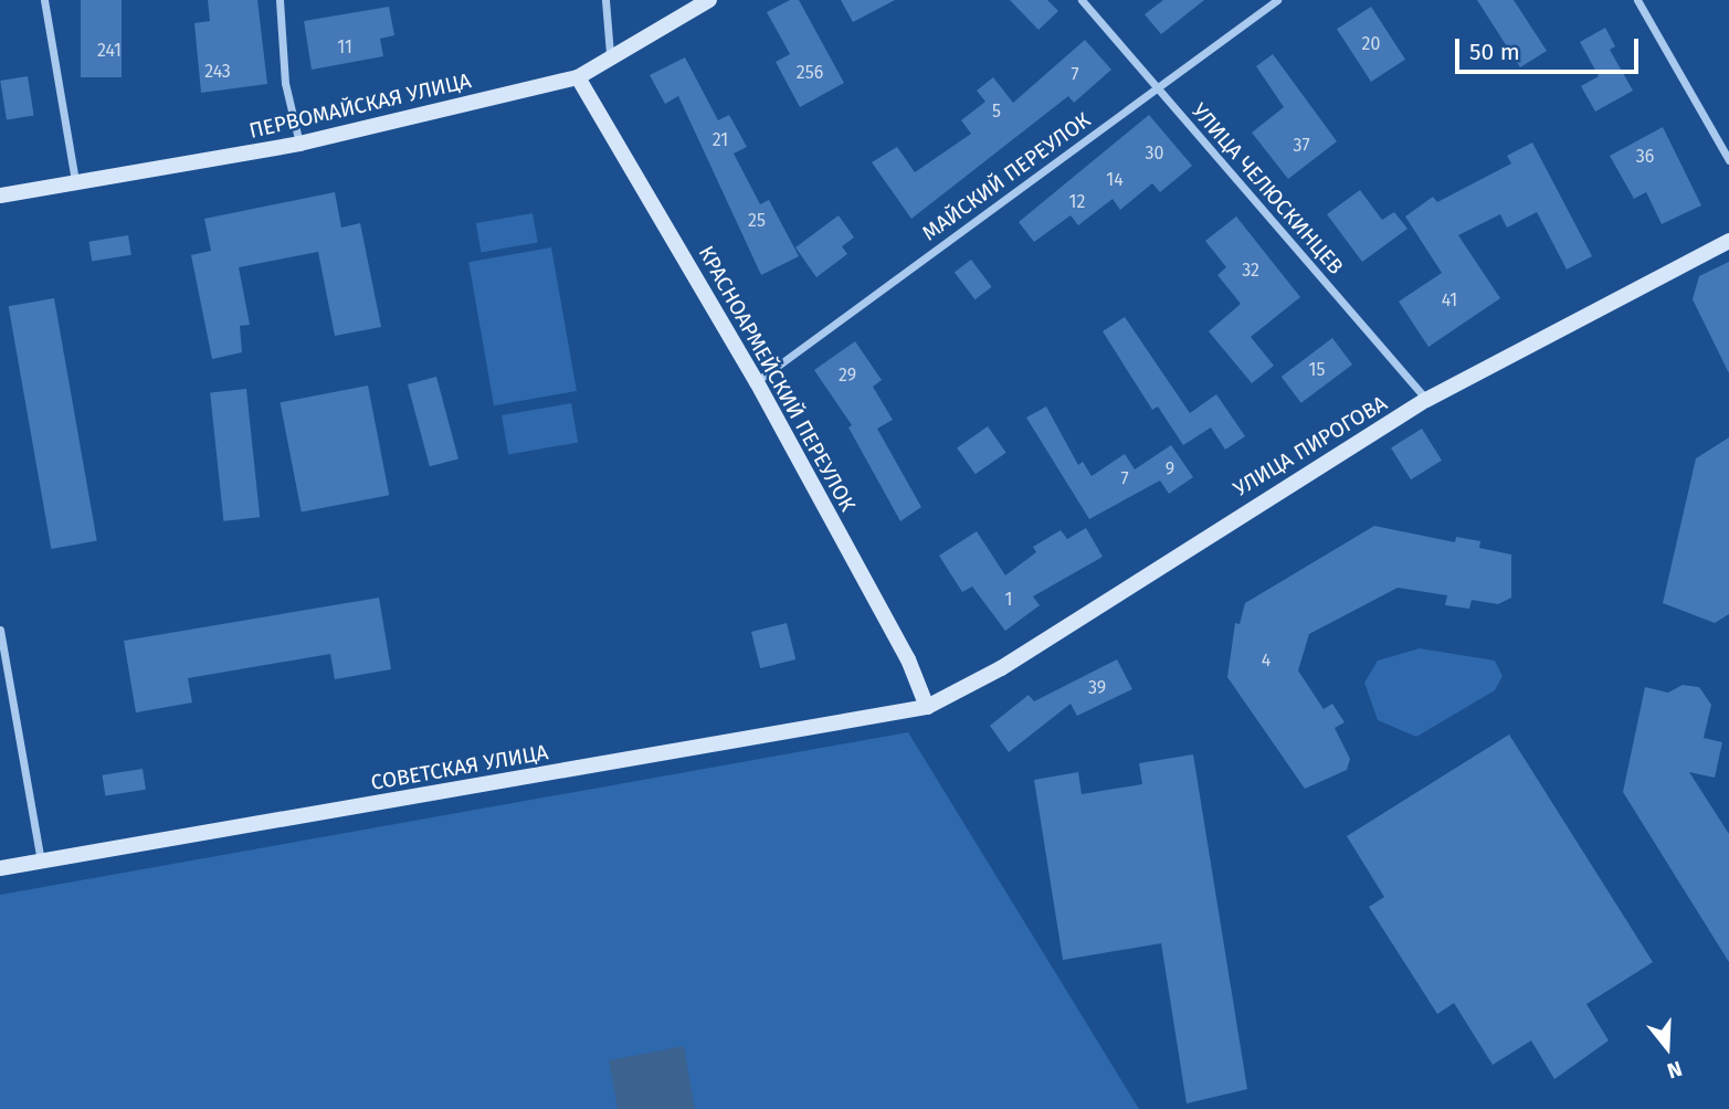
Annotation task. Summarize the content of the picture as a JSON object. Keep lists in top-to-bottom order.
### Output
{
  "streets": {
    "street": [
      "ПЕРВОМАЙСКАЯ УЛИЦА",
      "МАЙСКИЙ ПЕРЕУЛОК",
      "УЛИЦА ЧЕЛЮСКИНЦЕВ",
      "КРАСНОАРМЕЙСКИЙ ПЕРЕУЛОК",
      "УЛИЦА ПИРОГОВА",
      "СОВЕТСКАЯ УЛИЦА"
    ]
  },
  "crossings": [
    ["ПЕРВОМАЙСКАЯ УЛИЦА", "КРАСНОАРМЕЙСКИЙ ПЕРЕУЛОК"],
    ["МАЙСКИЙ ПЕРЕУЛОК", "УЛИЦА ЧЕЛЮСКИНЦЕВ"],
    ["МАЙСКИЙ ПЕРЕУЛОК", "КРАСНОАРМЕЙСКИЙ ПЕРЕУЛОК"],
    ["УЛИЦА ЧЕЛЮСКИНЦЕВ", "УЛИЦА ПИРОГОВА"],
    ["КРАСНОАРМЕЙСКИЙ ПЕРЕУЛОК", "УЛИЦА ПИРОГОВА"],
    ["КРАСНОАРМЕЙСКИЙ ПЕРЕУЛОК", "СОВЕТСКАЯ УЛИЦА"],
    ["УЛИЦА ПИРОГОВА", "СОВЕТСКАЯ УЛИЦА"]
  ],
  "house_numbers": [
    "20",
    "11",
    "241",
    "243",
    "256",
    "7",
    "5",
    "21",
    "37",
    "30",
    "36",
    "14",
    "12",
    "25",
    "32",
    "41",
    "15",
    "29",
    "9",
    "7",
    "1",
    "4",
    "39"
  ],
  "scale_bar": "50 m",
  "north": "bottom"
}
